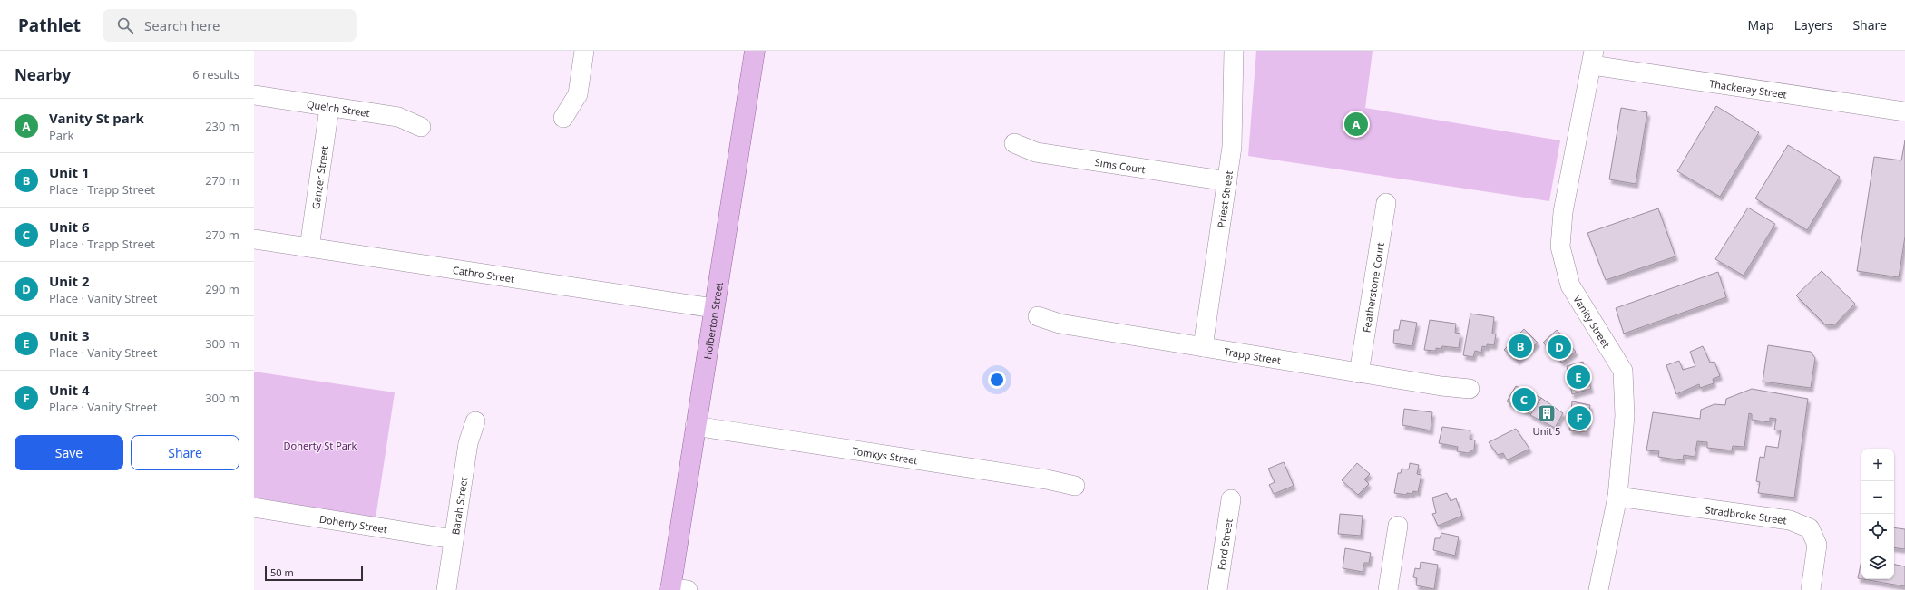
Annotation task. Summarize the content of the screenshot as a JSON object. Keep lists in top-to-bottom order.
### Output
{
  "streets": {
    "main road": ["Holberton Street"],
    "street": [
      "Thackeray Street",
      "Quelch Street",
      "Sims Court",
      "Ganzer Street",
      "Priest Street",
      "Cathro Street",
      "Featherstone Court",
      "Vanity Street",
      "Trapp Street",
      "Tomkys Street",
      "Barah Street",
      "Stradbroke Street",
      "Doherty Street",
      "Ford Street"
    ]
  },
  "crossings": [
    ["Thackeray Street", "Vanity Street"],
    ["Quelch Street", "Ganzer Street"],
    ["Sims Court", "Priest Street"],
    ["Ganzer Street", "Cathro Street"],
    ["Priest Street", "Trapp Street"],
    ["Cathro Street", "Holberton Street"],
    ["Featherstone Court", "Trapp Street"],
    ["Holberton Street", "Tomkys Street"],
    ["Vanity Street", "Stradbroke Street"],
    ["Barah Street", "Doherty Street"]
  ],
  "parks": ["Doherty St Park"],
  "places": {
    "building": ["Unit 5"]
  },
  "scale_bar": "50 m",
  "page": {
    "header": "Pathlet",
    "search": "Search here",
    "nav": ["Map", "Layers", "Share"],
    "heading": ["Nearby", "6 results"],
    "list": [
      {
        "mark": "A",
        "name": "Vanity St park",
        "note": "Park",
        "value": "230 m"
      },
      {
        "mark": "B",
        "name": "Unit 1",
        "note": "Place · Trapp Street",
        "value": "270 m"
      },
      {
        "mark": "C",
        "name": "Unit 6",
        "note": "Place · Trapp Street",
        "value": "270 m"
      },
      {
        "mark": "D",
        "name": "Unit 2",
        "note": "Place · Vanity Street",
        "value": "290 m"
      },
      {
        "mark": "E",
        "name": "Unit 3",
        "note": "Place · Vanity Street",
        "value": "300 m"
      },
      {
        "mark": "F",
        "name": "Unit 4",
        "note": "Place · Vanity Street",
        "value": "300 m"
      }
    ],
    "pins": [
      "A",
      "B",
      "D",
      "E",
      "C",
      "F"
    ],
    "buttons": ["Save", "Share"],
    "map_buttons": ["+", "−"],
    "scale": "50 m"
  }
}
